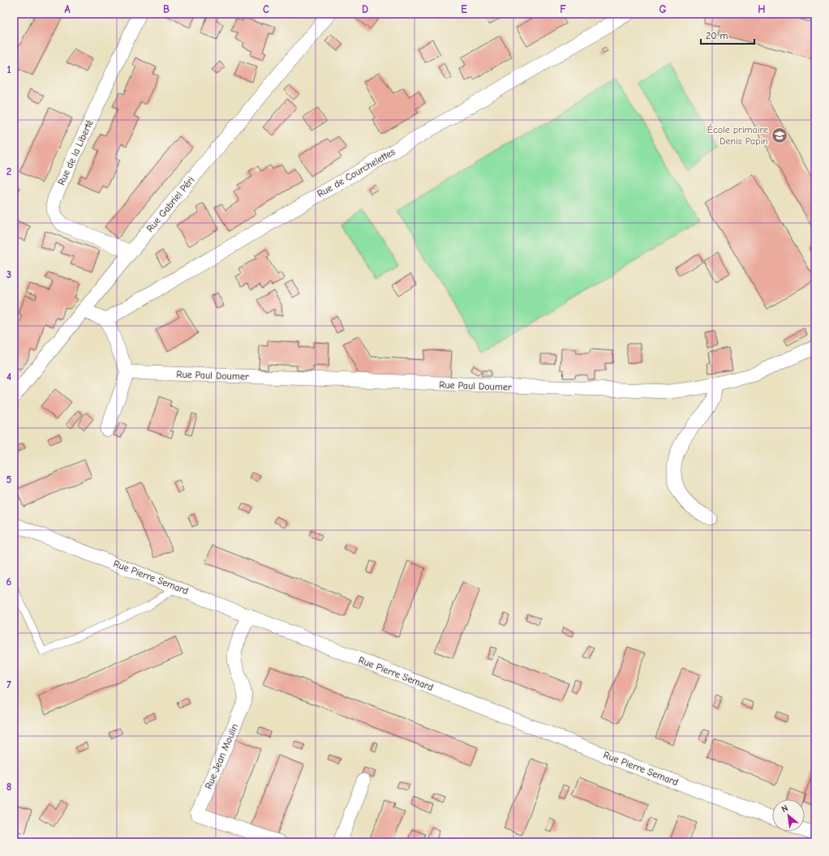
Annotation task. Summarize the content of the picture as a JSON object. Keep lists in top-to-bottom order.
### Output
{
  "streets": {
    "street": [
      "Rue de la Liberté",
      "Rue de Courchelettes",
      "Rue Gabriel Péri",
      "Rue Paul Doumer",
      "Rue Pierre Semard",
      "Rue Jean Moulin"
    ]
  },
  "crossings": [
    ["Rue de la Liberté", "Rue Gabriel Péri"],
    ["Rue Pierre Semard", "Rue Jean Moulin"]
  ],
  "places": {
    "school or university": ["École primaire Denis Papin"]
  },
  "scale_bar": "20 m",
  "north": "top left",
  "grid": {
    "columns": [
      "A",
      "B",
      "C",
      "D",
      "E",
      "F",
      "G",
      "H"
    ],
    "rows": [
      "1",
      "2",
      "3",
      "4",
      "5",
      "6",
      "7",
      "8"
    ]
  }
}
